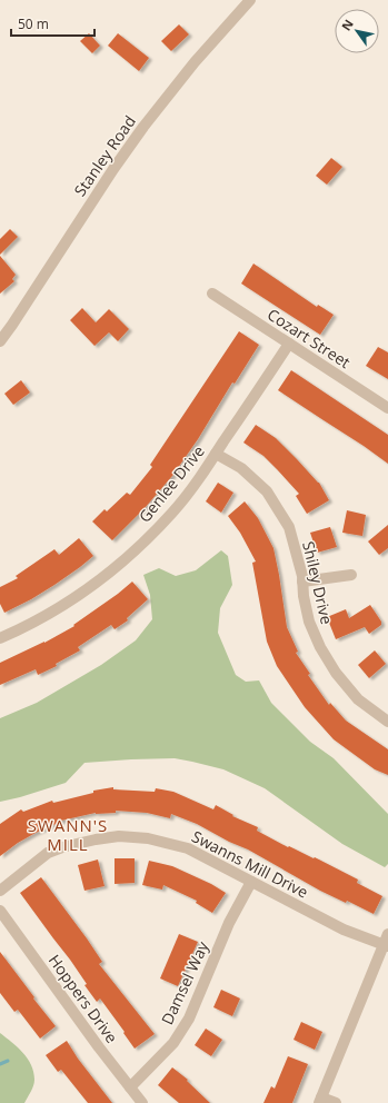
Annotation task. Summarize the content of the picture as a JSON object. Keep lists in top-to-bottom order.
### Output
{
  "streets": {
    "street": [
      "Stanley Road",
      "Cozart Street",
      "Genlee Drive",
      "Shiley Drive",
      "Swanns Mill Drive",
      "Damsel Way",
      "Hoppers Drive"
    ]
  },
  "crossings": [
    ["Cozart Street", "Genlee Drive"],
    ["Genlee Drive", "Shiley Drive"],
    ["Swanns Mill Drive", "Damsel Way"],
    ["Damsel Way", "Hoppers Drive"]
  ],
  "districts": ["SWANN'S MILL"],
  "scale_bar": "50 m",
  "north": "top left"
}
